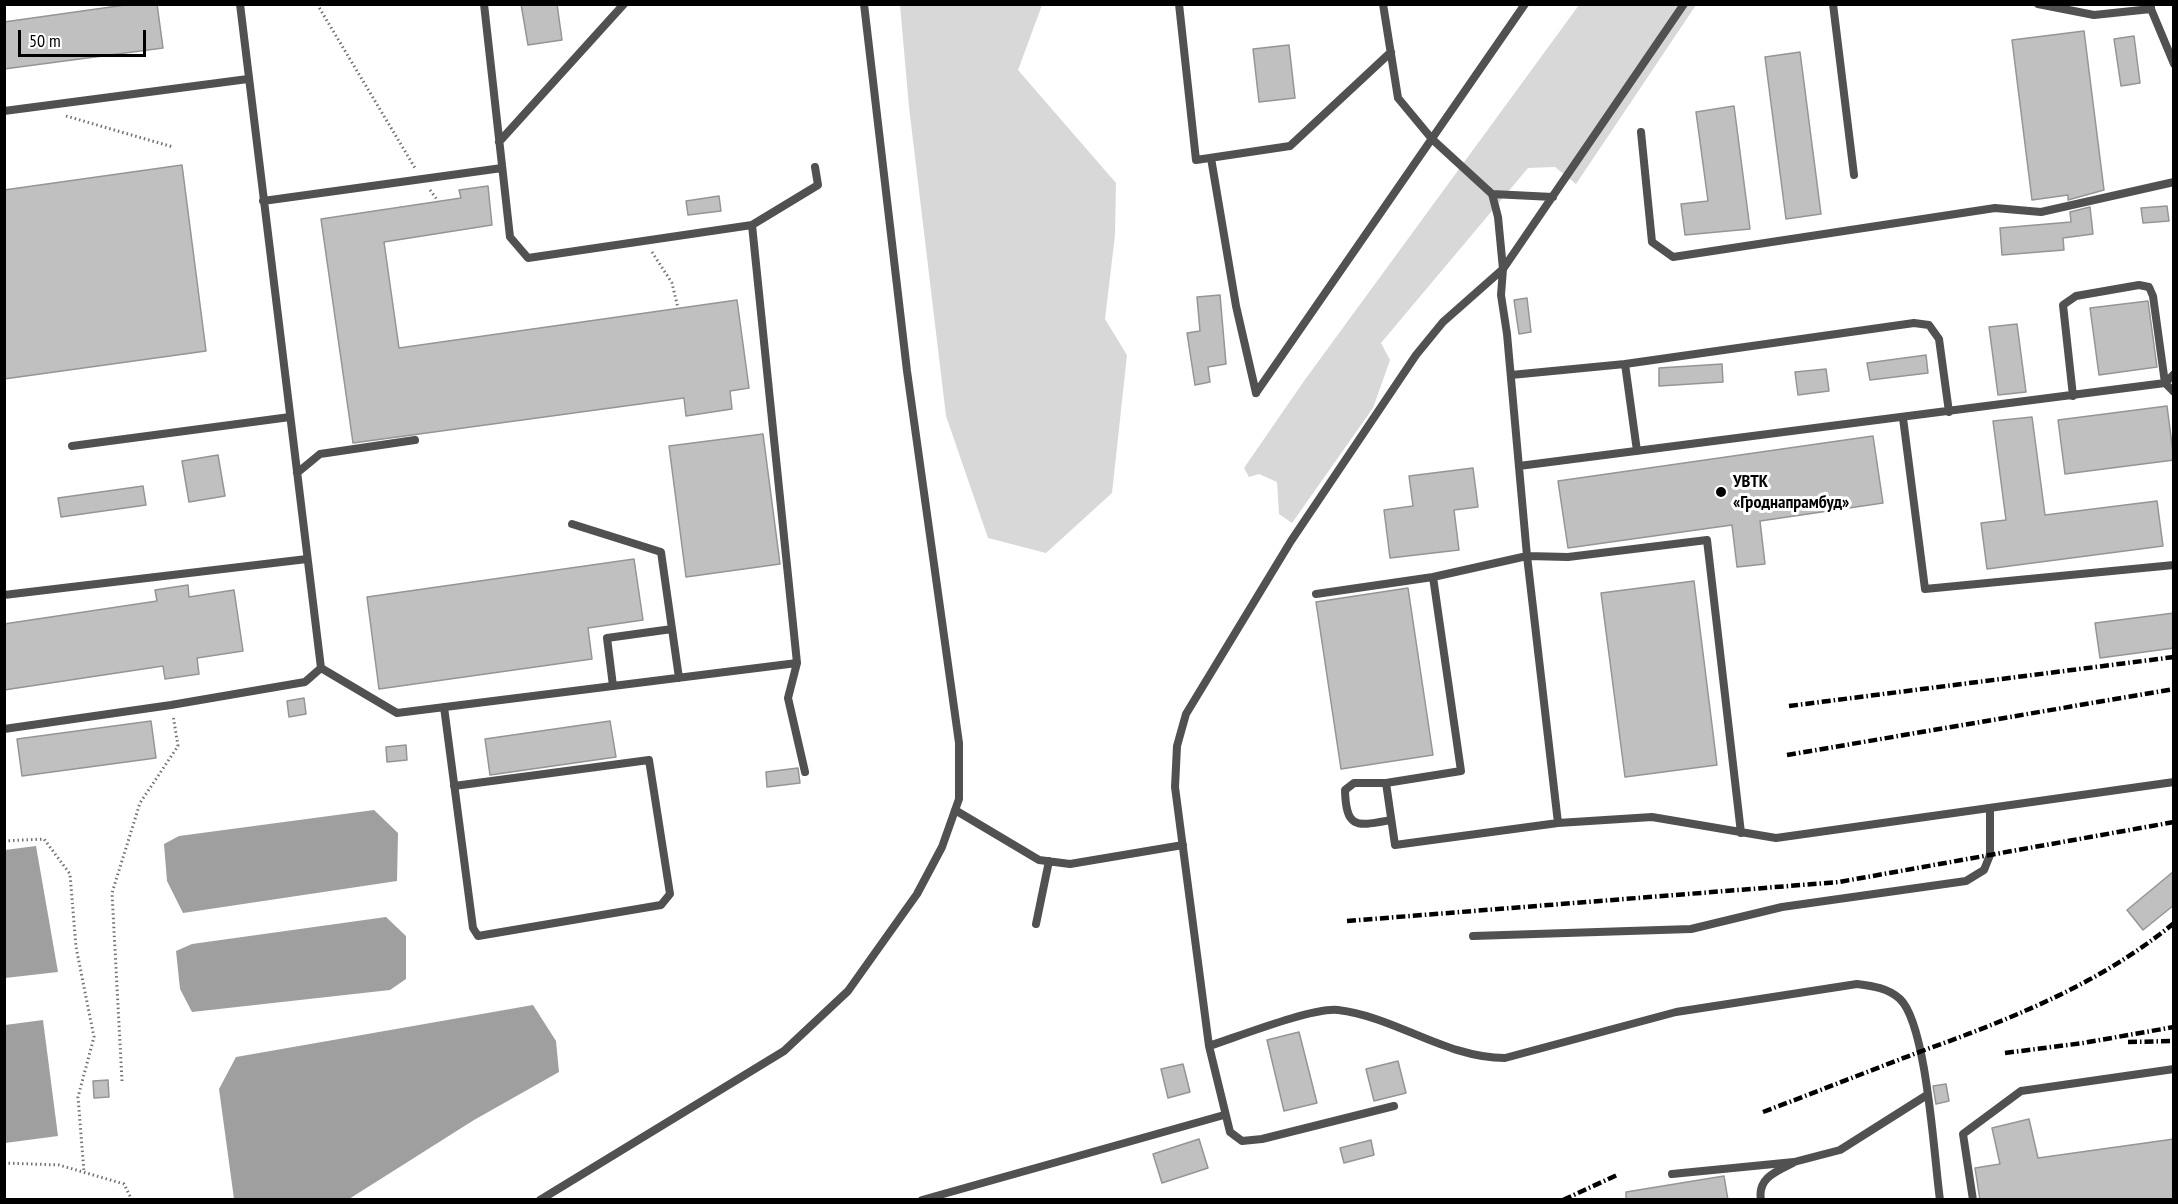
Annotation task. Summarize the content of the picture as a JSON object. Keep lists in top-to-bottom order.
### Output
{
  "places": ["УВТК «Гроднапрамбуд»"],
  "scale_bar": "50 m"
}
